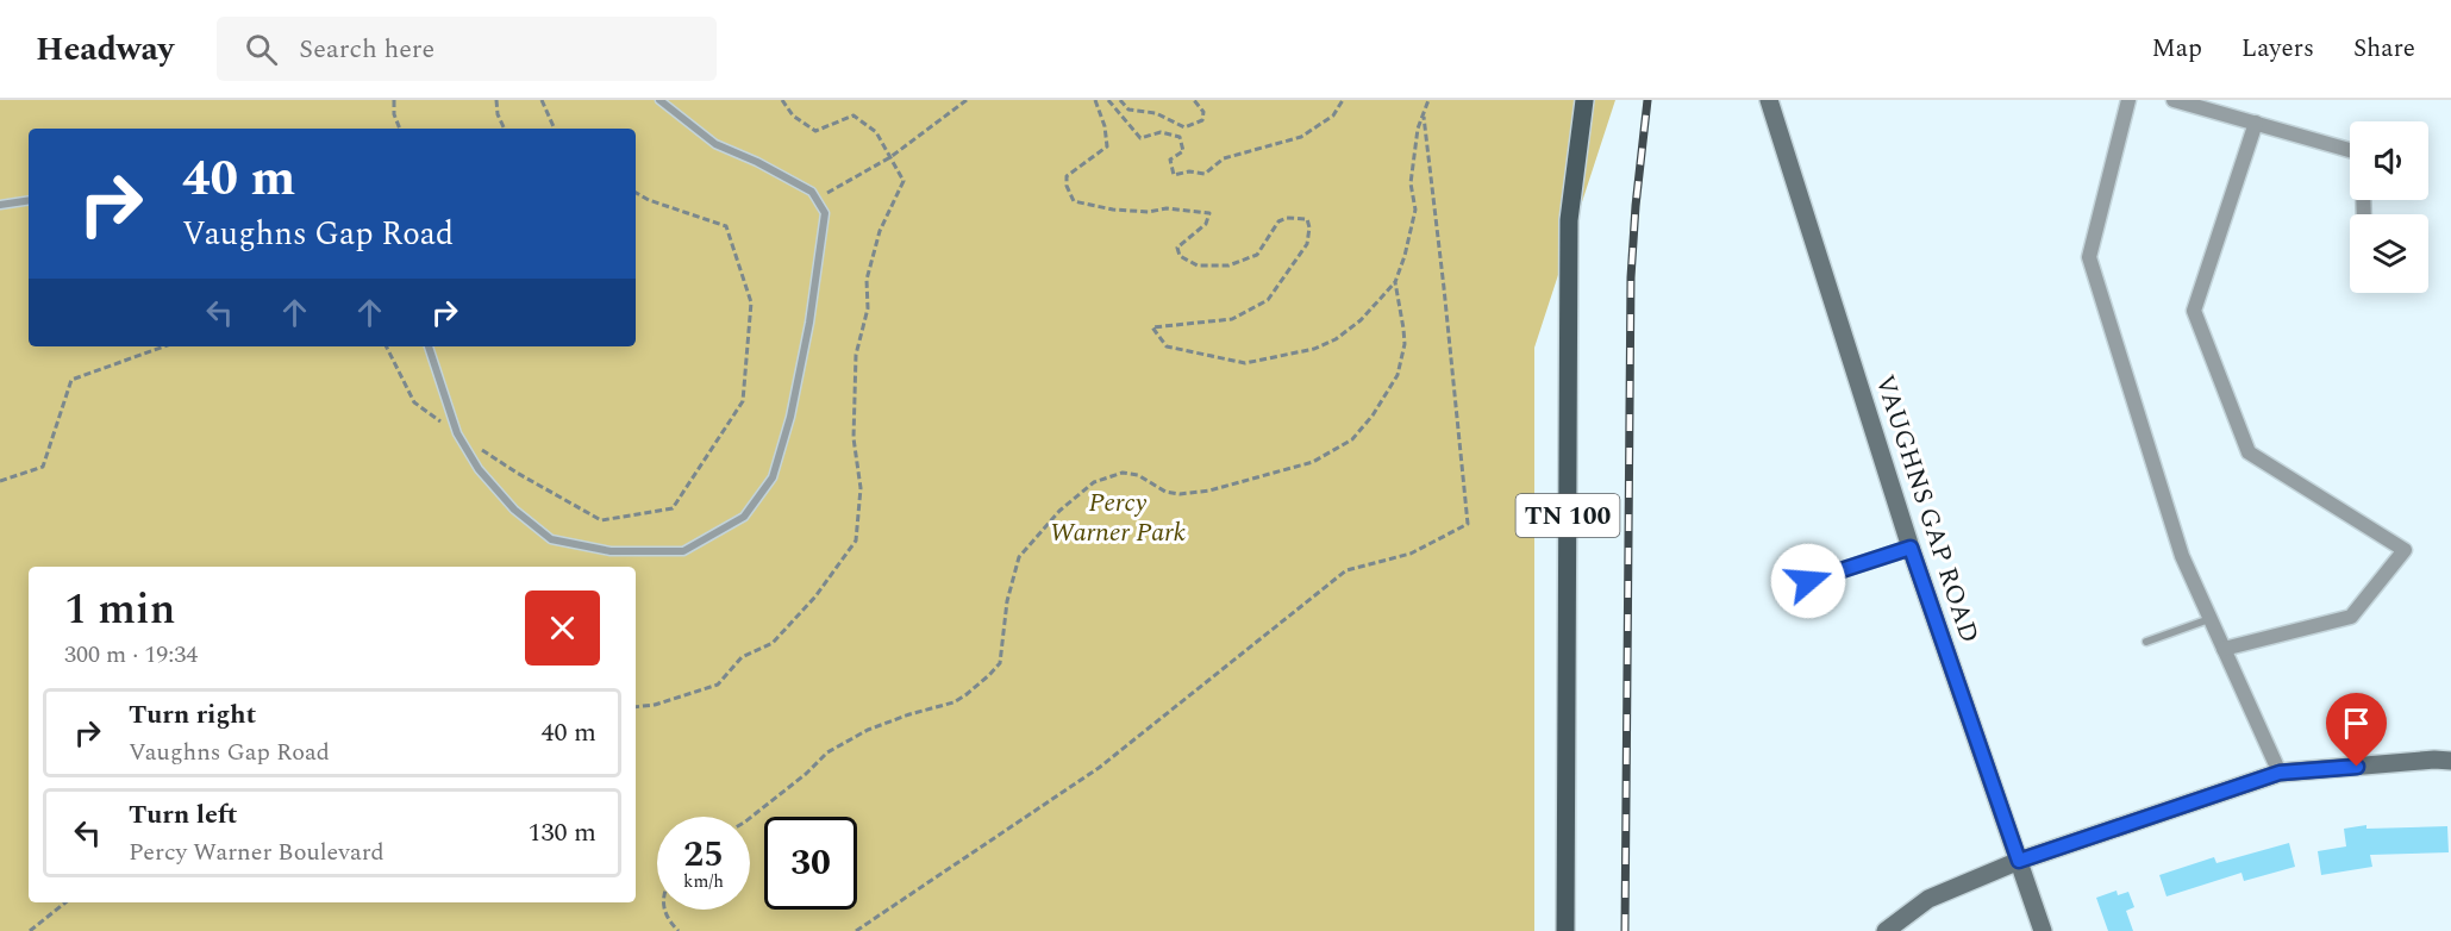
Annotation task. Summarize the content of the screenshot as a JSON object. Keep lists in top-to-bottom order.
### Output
{
  "streets": {
    "main road": ["TN 100"],
    "street": ["VAUGHNS GAP ROAD"]
  },
  "parks": ["Percy Warner Park"],
  "page": {
    "header": "Headway",
    "search": "Search here",
    "nav": ["Map", "Layers", "Share"],
    "turn": ["40 m", "Vaughns Gap Road"],
    "heading": ["1 min", "300 m · 19:34"],
    "list": [
      {
        "name": "Turn right",
        "note": "Vaughns Gap Road",
        "value": "40 m"
      },
      {
        "name": "Turn left",
        "note": "Percy Warner Boulevard",
        "value": "130 m"
      }
    ],
    "speed": "25 km/h",
    "limit": "30"
  }
}
